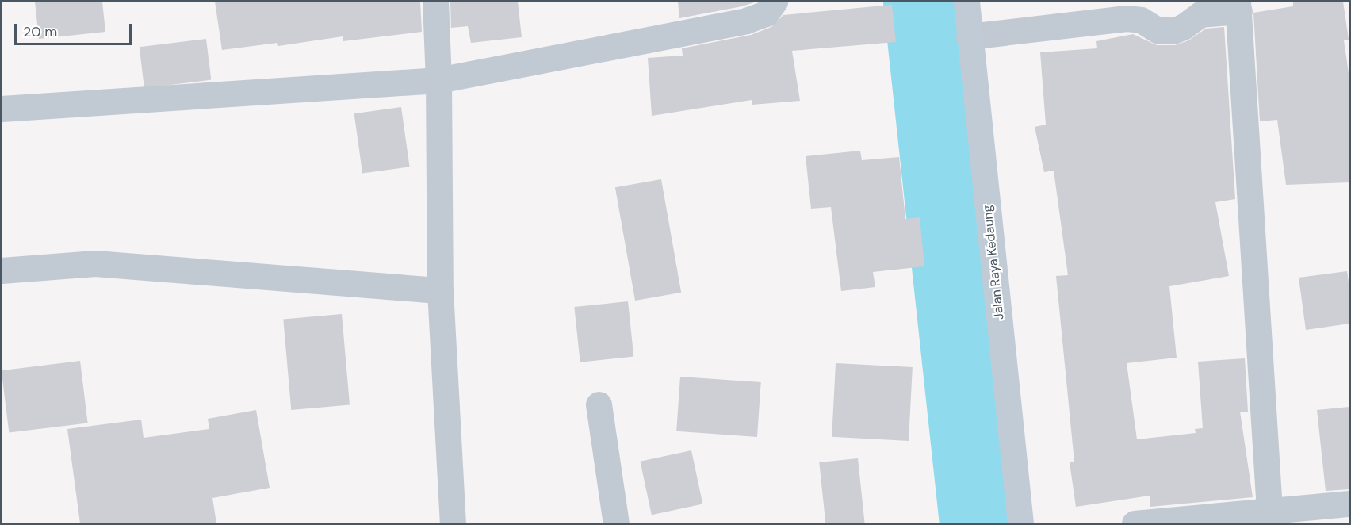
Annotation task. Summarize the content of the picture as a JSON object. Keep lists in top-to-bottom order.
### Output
{
  "streets": {
    "street": ["Jalan Raya Kedaung"]
  },
  "scale_bar": "20 m"
}
